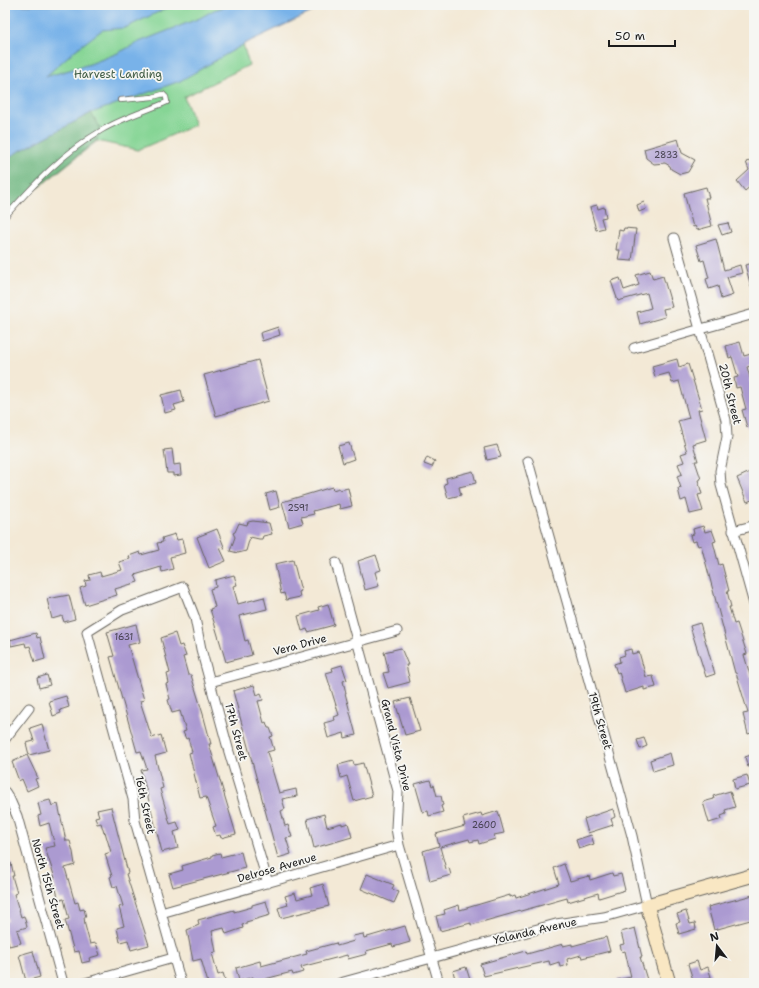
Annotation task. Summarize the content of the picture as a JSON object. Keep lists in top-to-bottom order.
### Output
{
  "streets": {
    "street": [
      "20th Street",
      "Vera Drive",
      "19th Street",
      "17th Street",
      "Grand Vista Drive",
      "16th Street",
      "Delrose Avenue",
      "North 15th Street",
      "Yolanda Avenue"
    ]
  },
  "crossings": [
    ["Vera Drive", "17th Street"],
    ["Vera Drive", "Grand Vista Drive"],
    ["19th Street", "Yolanda Avenue"],
    ["17th Street", "16th Street"],
    ["17th Street", "Delrose Avenue"],
    ["Grand Vista Drive", "Delrose Avenue"],
    ["Grand Vista Drive", "Yolanda Avenue"],
    ["16th Street", "Delrose Avenue"]
  ],
  "parks": ["Harvest Landing"],
  "house_numbers": [
    "2833",
    "2591",
    "1631",
    "2600"
  ],
  "scale_bar": "50 m",
  "north": "top"
}
